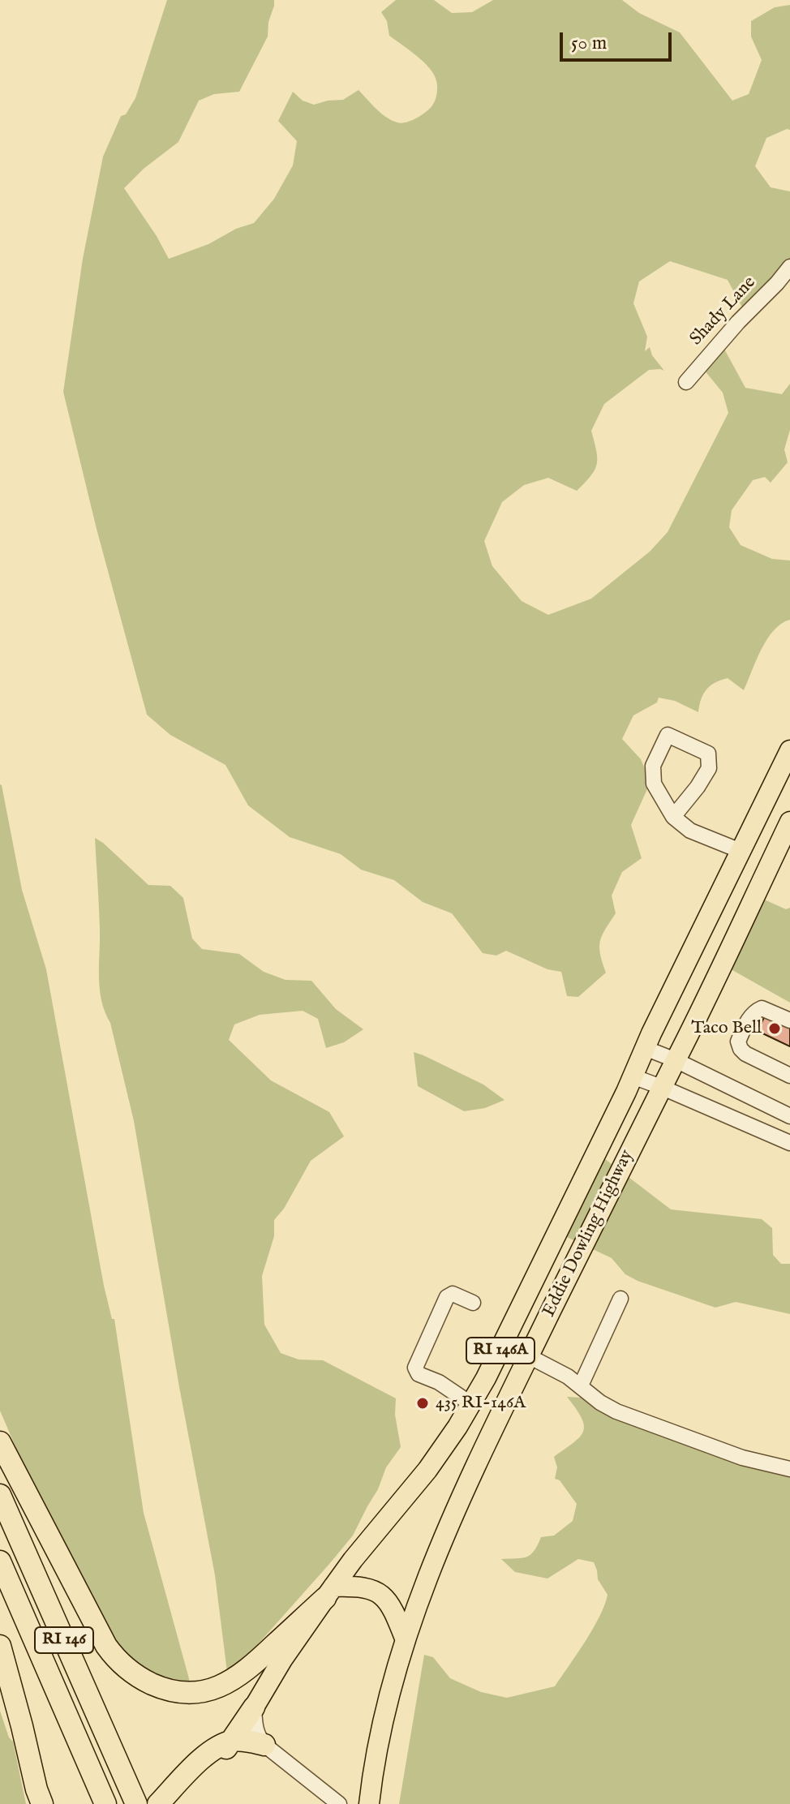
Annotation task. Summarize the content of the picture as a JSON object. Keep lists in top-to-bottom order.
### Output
{
  "streets": {
    "highway": ["RI 146A", "RI 146"],
    "main road": ["Eddie Dowling Highway"],
    "street": ["Shady Lane"]
  },
  "crossings": [
    ["Eddie Dowling Highway", "RI 146A"]
  ],
  "places": ["Taco Bell", "435 RI-146A"],
  "scale_bar": "50 m"
}
